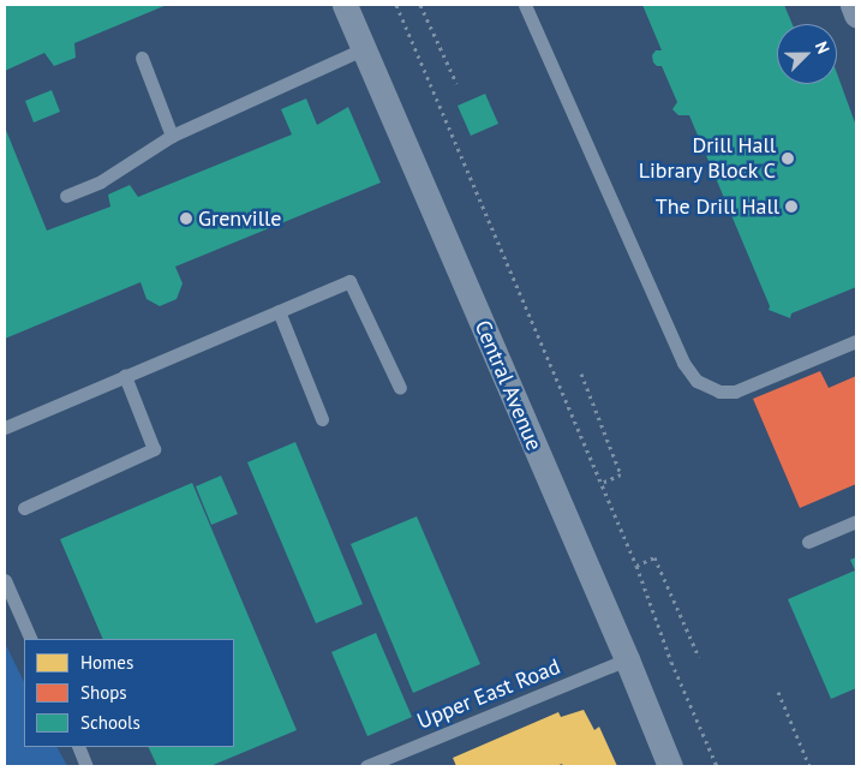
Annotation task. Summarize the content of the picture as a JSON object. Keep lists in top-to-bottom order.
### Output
{
  "streets": {
    "street": ["Central Avenue"],
    "lane": ["Upper East Road"]
  },
  "crossings": [
    ["Central Avenue", "Upper East Road"]
  ],
  "places": ["Drill Hall Library Block C", "The Drill Hall", "Grenville"],
  "legend": ["Homes", "Shops", "Schools"],
  "north": "top right"
}
